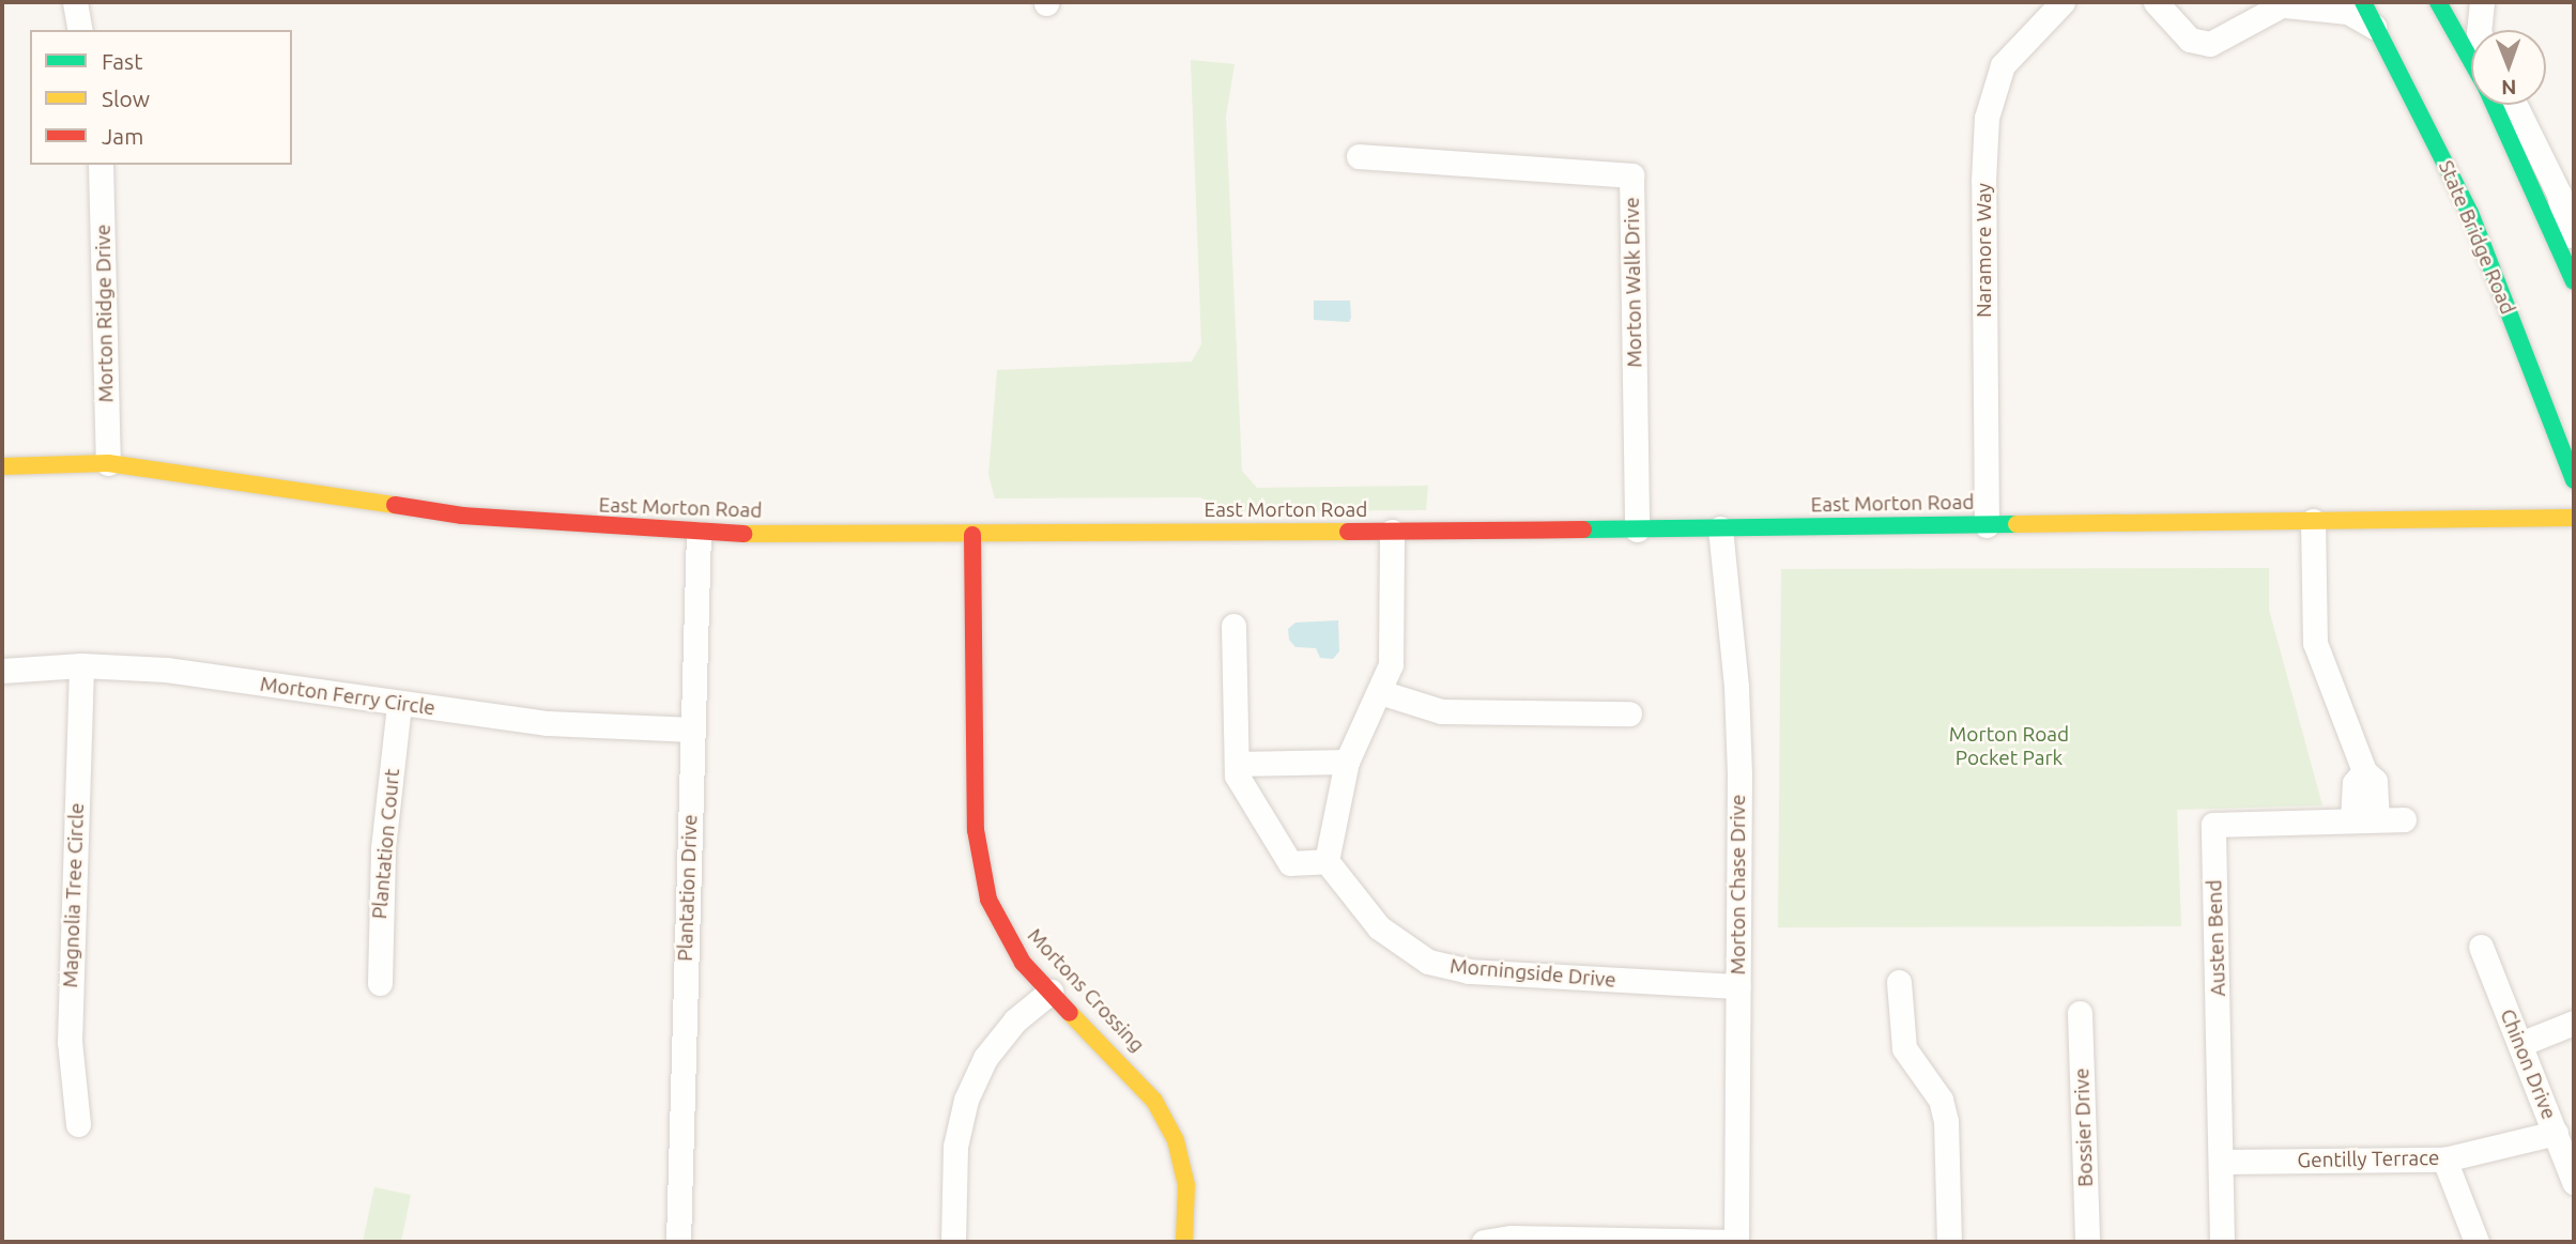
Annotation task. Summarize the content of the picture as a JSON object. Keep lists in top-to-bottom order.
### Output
{
  "streets": {
    "main road": ["State Bridge Road", "East Morton Road", "Mortons Crossing"],
    "street": [
      "Naramore Way",
      "Morton Walk Drive",
      "Morton Ridge Drive",
      "Morton Ferry Circle",
      "Plantation Court",
      "Morton Chase Drive",
      "Plantation Drive",
      "Magnolia Tree Circle",
      "Austen Bend",
      "Morningside Drive",
      "Chinon Drive",
      "Bossier Drive",
      "Gentilly Terrace"
    ]
  },
  "crossings": [
    ["Naramore Way", "East Morton Road"],
    ["Morton Walk Drive", "East Morton Road"],
    ["Morton Ridge Drive", "East Morton Road"],
    ["East Morton Road", "Morton Chase Drive"],
    ["East Morton Road", "Plantation Drive"],
    ["East Morton Road", "Mortons Crossing"],
    ["Morton Ferry Circle", "Plantation Court"],
    ["Morton Ferry Circle", "Plantation Drive"],
    ["Morton Ferry Circle", "Magnolia Tree Circle"],
    ["Morton Chase Drive", "Morningside Drive"],
    ["Austen Bend", "Gentilly Terrace"],
    ["Chinon Drive", "Gentilly Terrace"]
  ],
  "parks": ["Morton Road Pocket Park"],
  "legend": ["Fast", "Slow", "Jam"],
  "north": "bottom"
}
